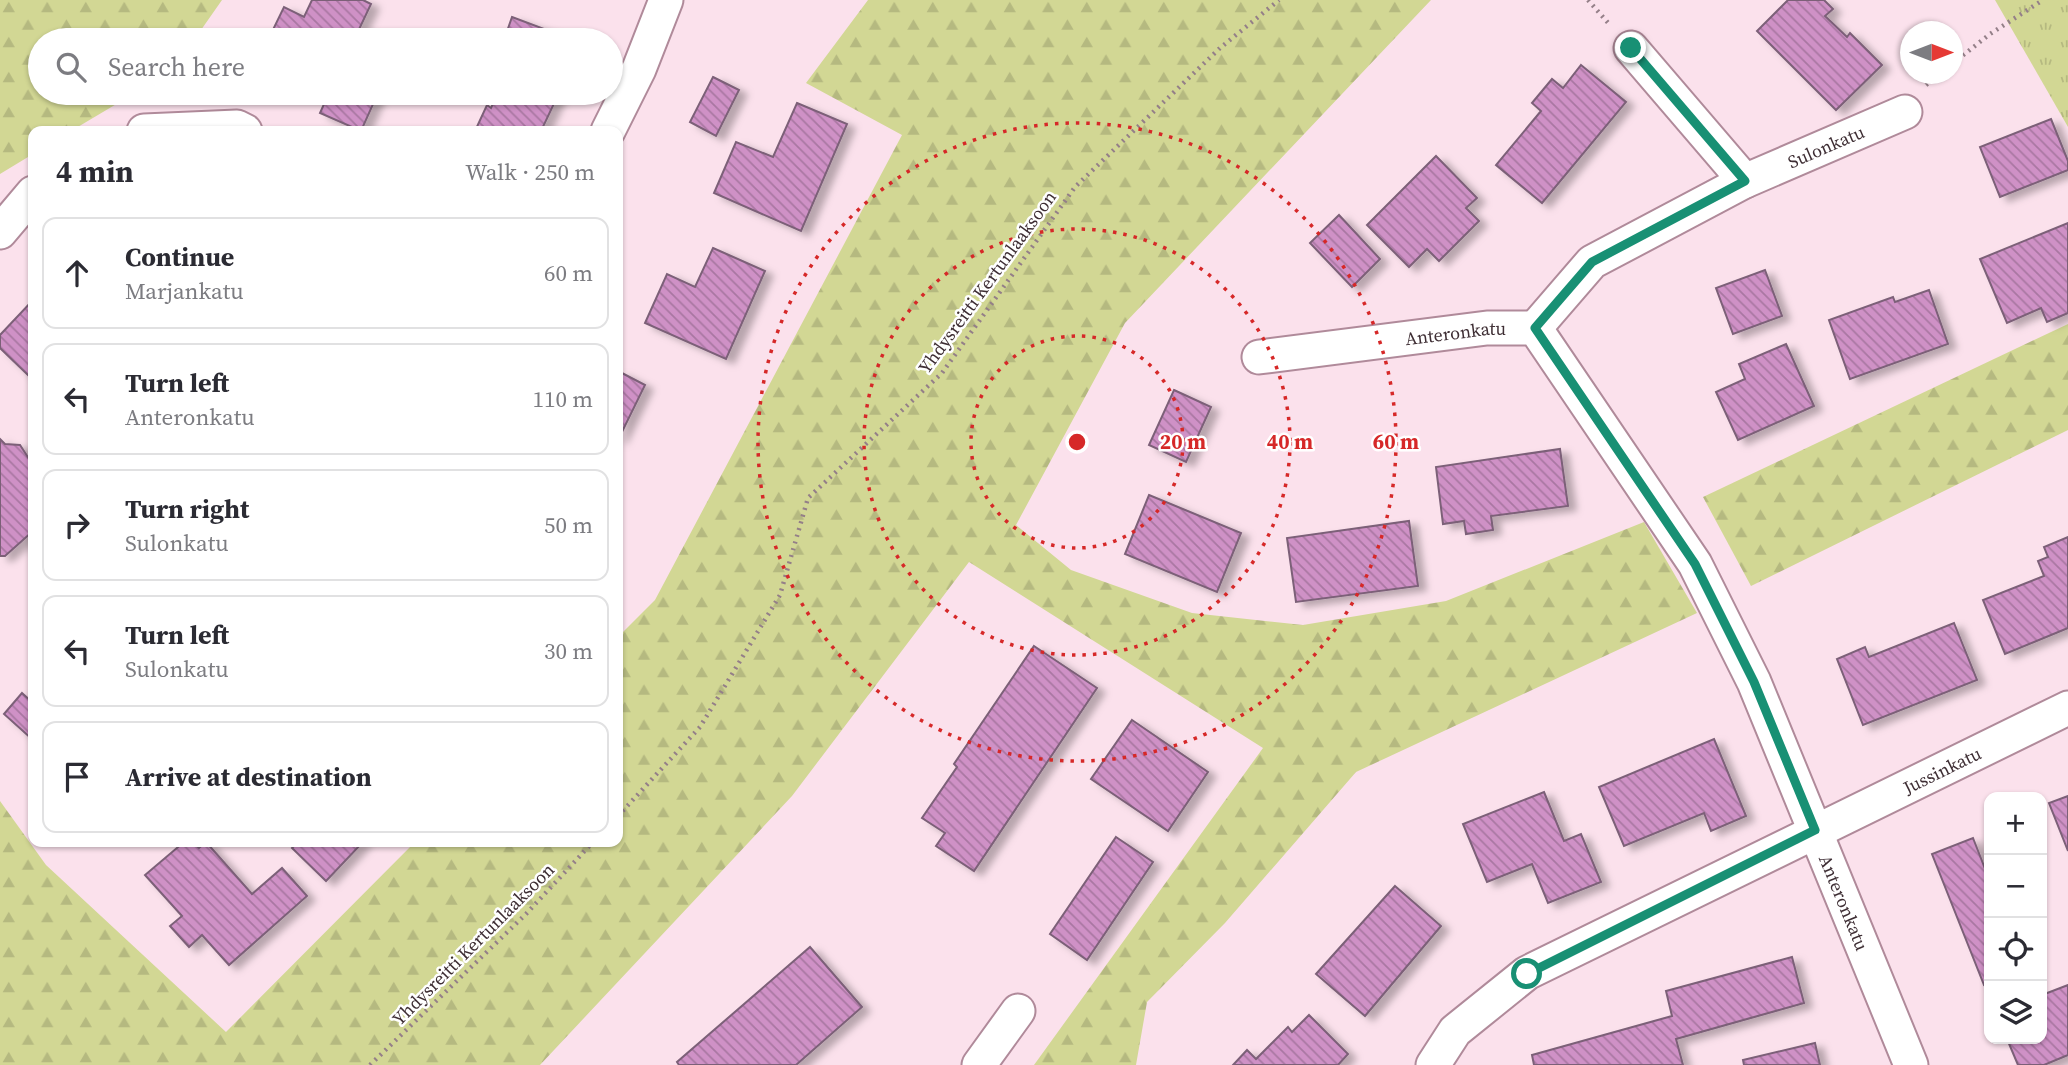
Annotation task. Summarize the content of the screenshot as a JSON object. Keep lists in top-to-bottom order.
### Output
{
  "streets": {
    "street": ["Sulonkatu", "Anteronkatu", "Jussinkatu"],
    "path": ["Yhdysreitti Kertunlaaksoon"]
  },
  "crossings": [
    ["Sulonkatu", "Anteronkatu"],
    ["Anteronkatu", "Jussinkatu"]
  ],
  "north": "right",
  "page": {
    "search": "Search here",
    "heading": ["4 min", "Walk · 250 m"],
    "list": [
      ["Continue", "Marjankatu", "60 m"],
      ["Turn left", "Anteronkatu", "110 m"],
      ["Turn right", "Sulonkatu", "50 m"],
      ["Turn left", "Sulonkatu", "30 m"],
      "Arrive at destination"
    ],
    "map_buttons": ["+", "−"]
  },
  "rings": ["20 m", "40 m", "60 m"]
}
